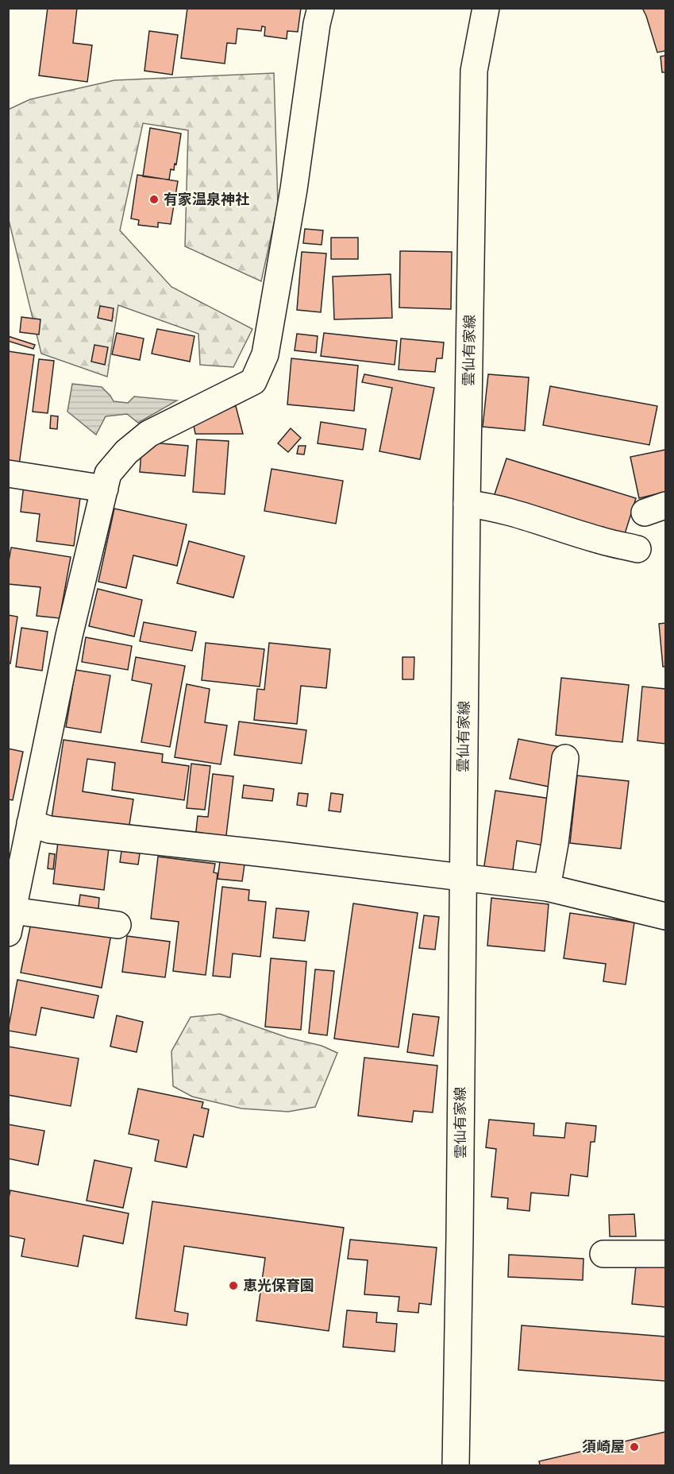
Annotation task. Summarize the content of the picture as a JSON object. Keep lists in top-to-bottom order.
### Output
{
  "streets": {
    "street": ["雲仙有家線"]
  },
  "places": ["有家温泉神社", "恵光保育園", "須崎屋"]
}
